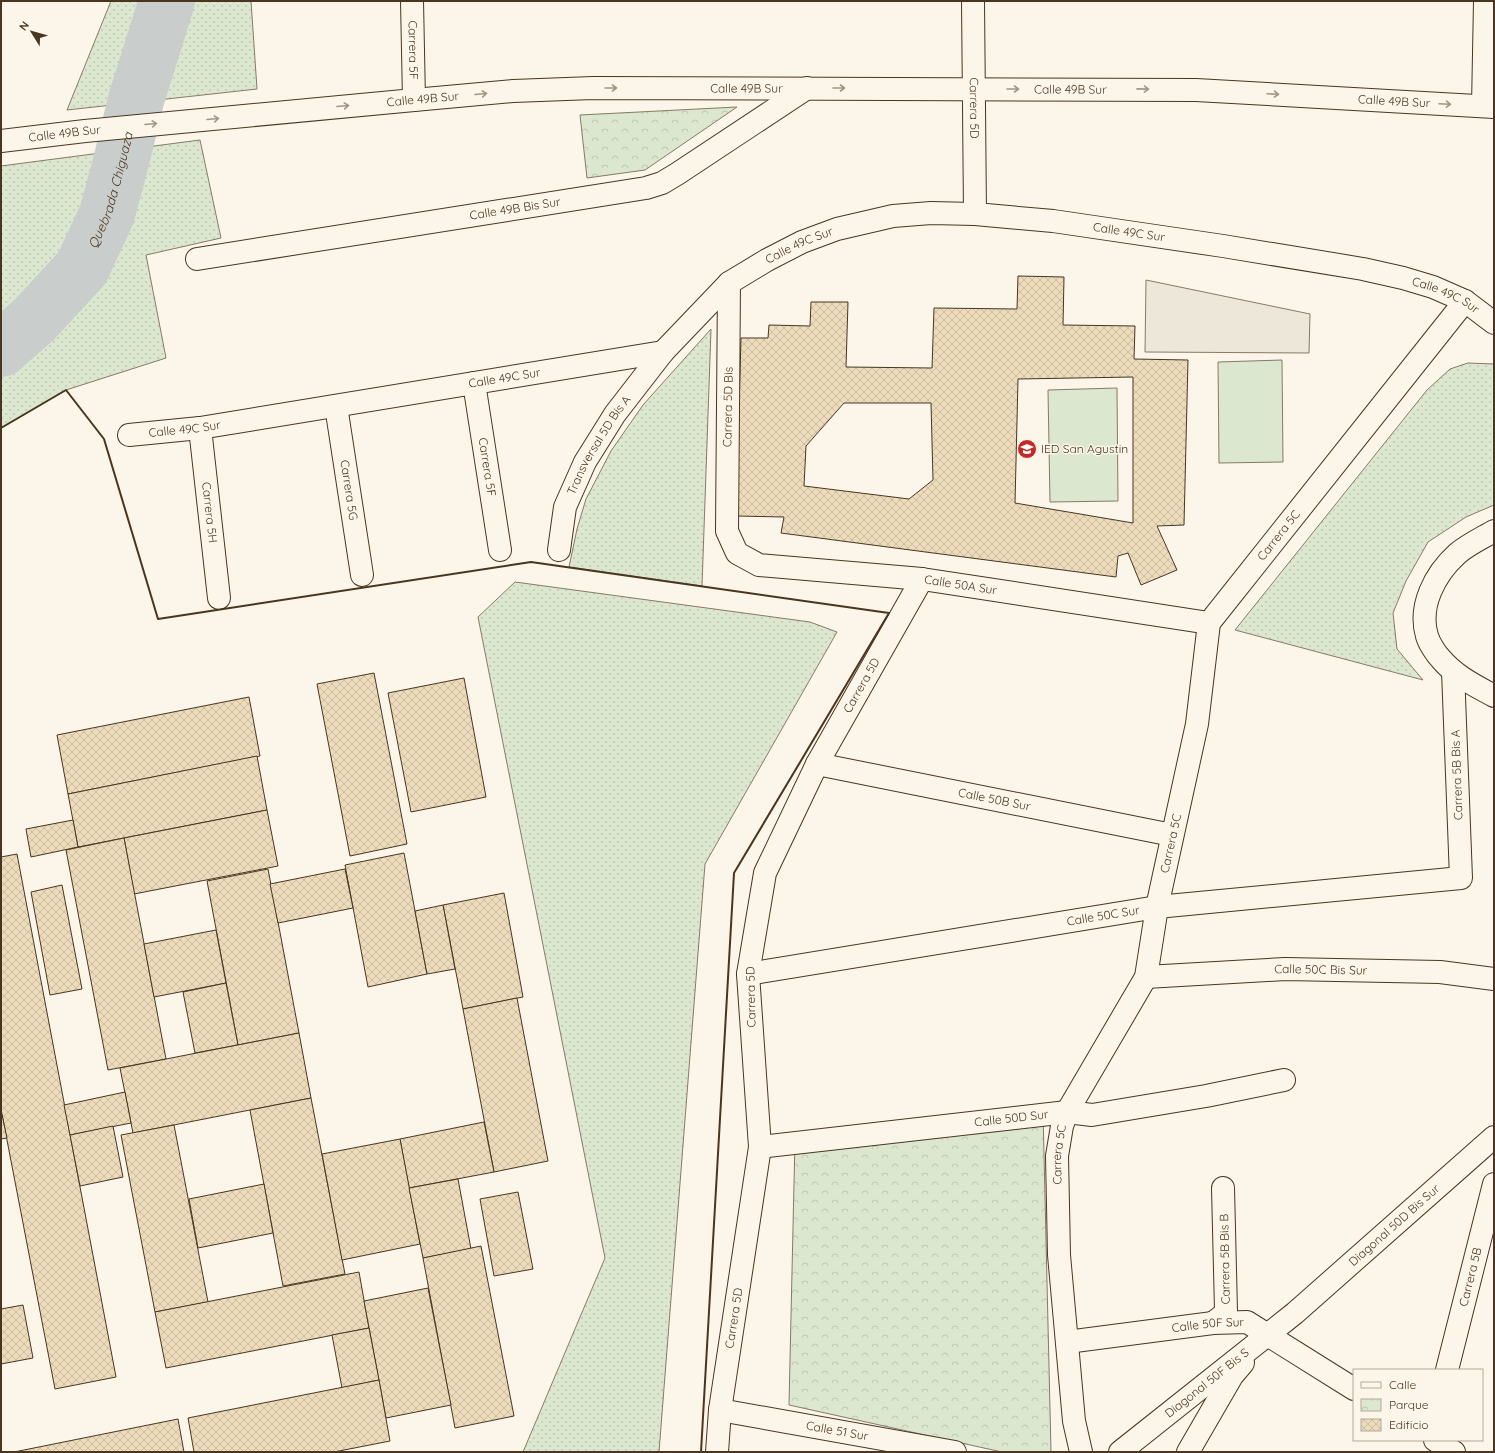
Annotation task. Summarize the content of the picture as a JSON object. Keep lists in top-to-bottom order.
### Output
{
  "streets": {
    "street": [
      "Carrera 5F",
      "Calle 49B Sur",
      "Carrera 5D",
      "Calle 49B Bis Sur",
      "Calle 49C Sur",
      "Carrera 5D Bis",
      "Transversal 5D Bis A",
      "Carrera 5G",
      "Carrera 5H",
      "Carrera 5C",
      "Calle 50A Sur",
      "Carrera 5B Bis A",
      "Calle 50B Sur",
      "Calle 50C Sur",
      "Calle 50C Bis Sur",
      "Calle 50D Sur",
      "Diagonal 50D Bis Sur",
      "Carrera 5B Bis B",
      "Carrera 5B",
      "Calle 50F Sur",
      "Diagonal 50F Bis S",
      "Calle 51 Sur"
    ]
  },
  "crossings": [
    ["Carrera 5F", "Calle 49B Sur"],
    ["Carrera 5F", "Calle 49C Sur"],
    ["Calle 49B Sur", "Carrera 5D"],
    ["Calle 49B Sur", "Calle 49B Bis Sur"],
    ["Carrera 5D", "Calle 49C Sur"],
    ["Carrera 5D", "Calle 50A Sur"],
    ["Carrera 5D", "Calle 50B Sur"],
    ["Carrera 5D", "Calle 50C Sur"],
    ["Carrera 5D", "Calle 50D Sur"],
    ["Carrera 5D", "Calle 51 Sur"],
    ["Calle 49C Sur", "Carrera 5D Bis"],
    ["Calle 49C Sur", "Transversal 5D Bis A"],
    ["Calle 49C Sur", "Carrera 5G"],
    ["Calle 49C Sur", "Carrera 5H"],
    ["Calle 49C Sur", "Carrera 5C"],
    ["Carrera 5D Bis", "Calle 50A Sur"],
    ["Carrera 5C", "Calle 50A Sur"],
    ["Carrera 5C", "Calle 50B Sur"],
    ["Carrera 5C", "Calle 50C Sur"],
    ["Carrera 5C", "Calle 50C Bis Sur"],
    ["Carrera 5C", "Calle 50D Sur"],
    ["Carrera 5C", "Calle 50F Sur"],
    ["Carrera 5B Bis A", "Calle 50C Sur"],
    ["Diagonal 50D Bis Sur", "Diagonal 50F Bis S"],
    ["Carrera 5B Bis B", "Calle 50F Sur"],
    ["Calle 50F Sur", "Diagonal 50F Bis S"]
  ],
  "one_way": ["Calle 49B Sur"],
  "water": ["Quebrada Chiguaza"],
  "places": {
    "school or university": ["IED San Agustin"]
  },
  "legend": ["Calle", "Parque", "Edificio"],
  "north": "top left"
}
